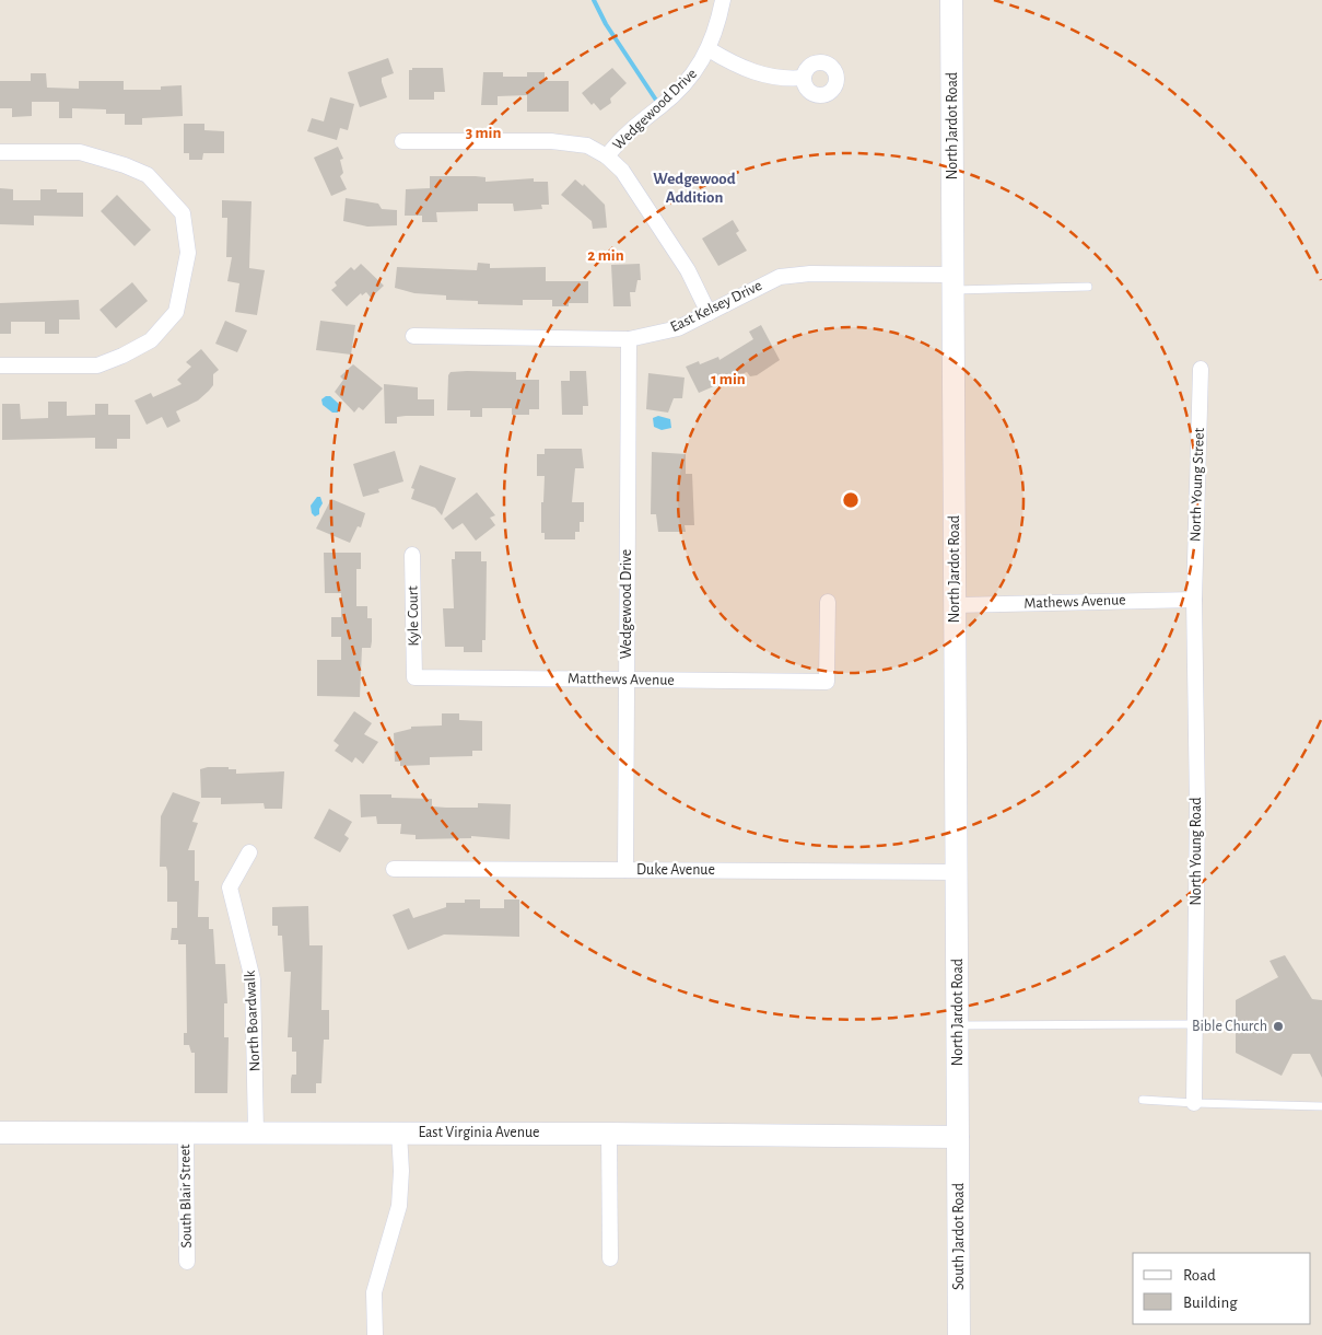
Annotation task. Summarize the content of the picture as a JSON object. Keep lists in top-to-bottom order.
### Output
{
  "streets": {
    "main road": ["North Jardot Road", "East Virginia Avenue", "South Jardot Road"],
    "street": [
      "Wedgewood Drive",
      "East Kelsey Drive",
      "North Young Street",
      "Mathews Avenue",
      "Kyle Court",
      "Matthews Avenue",
      "North Young Road",
      "Duke Avenue",
      "North Boardwalk",
      "South Blair Street"
    ]
  },
  "crossings": [
    ["Wedgewood Drive", "East Kelsey Drive"],
    ["Wedgewood Drive", "Matthews Avenue"],
    ["Wedgewood Drive", "Duke Avenue"],
    ["North Jardot Road", "East Kelsey Drive"],
    ["North Jardot Road", "Mathews Avenue"],
    ["North Jardot Road", "Duke Avenue"],
    ["North Jardot Road", "East Virginia Avenue"],
    ["North Jardot Road", "South Jardot Road"],
    ["North Young Street", "Mathews Avenue"],
    ["North Young Street", "North Young Road"],
    ["Mathews Avenue", "North Young Road"],
    ["Kyle Court", "Matthews Avenue"],
    ["North Boardwalk", "East Virginia Avenue"],
    ["East Virginia Avenue", "South Blair Street"],
    ["East Virginia Avenue", "South Jardot Road"]
  ],
  "districts": ["Wedgewood Addition"],
  "places": ["Bible Church"],
  "legend": ["Road", "Building"],
  "rings": ["3 min", "2 min", "1 min"]
}
